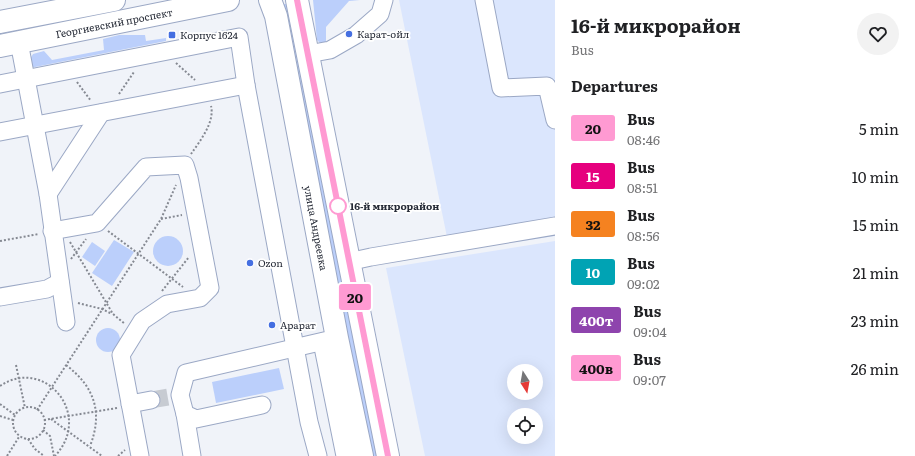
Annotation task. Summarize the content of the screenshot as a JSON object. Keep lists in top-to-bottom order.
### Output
{
  "streets": {
    "main road": ["Георгиевский проспект", "улица Андреевка"]
  },
  "places": {
    "other": [
      "Карат-ойл",
      "16-й микрорайон",
      "Ozon",
      "Арарат"
    ],
    "transit": ["Корпус 1624"]
  },
  "lines": ["bus line 20"],
  "north": "bottom",
  "page": {
    "on_map": "20",
    "heading": [
      ["16-й микрорайон", "Bus"],
      "Departures"
    ],
    "list": [
      {
        "mark": "20",
        "name": "Bus",
        "note": "08:46",
        "value": "5 min"
      },
      {
        "mark": "15",
        "name": "Bus",
        "note": "08:51",
        "value": "10 min"
      },
      {
        "mark": "32",
        "name": "Bus",
        "note": "08:56",
        "value": "15 min"
      },
      {
        "mark": "10",
        "name": "Bus",
        "note": "09:02",
        "value": "21 min"
      },
      {
        "mark": "400т",
        "name": "Bus",
        "note": "09:04",
        "value": "23 min"
      },
      {
        "mark": "400в",
        "name": "Bus",
        "note": "09:07",
        "value": "26 min"
      }
    ]
  }
}
